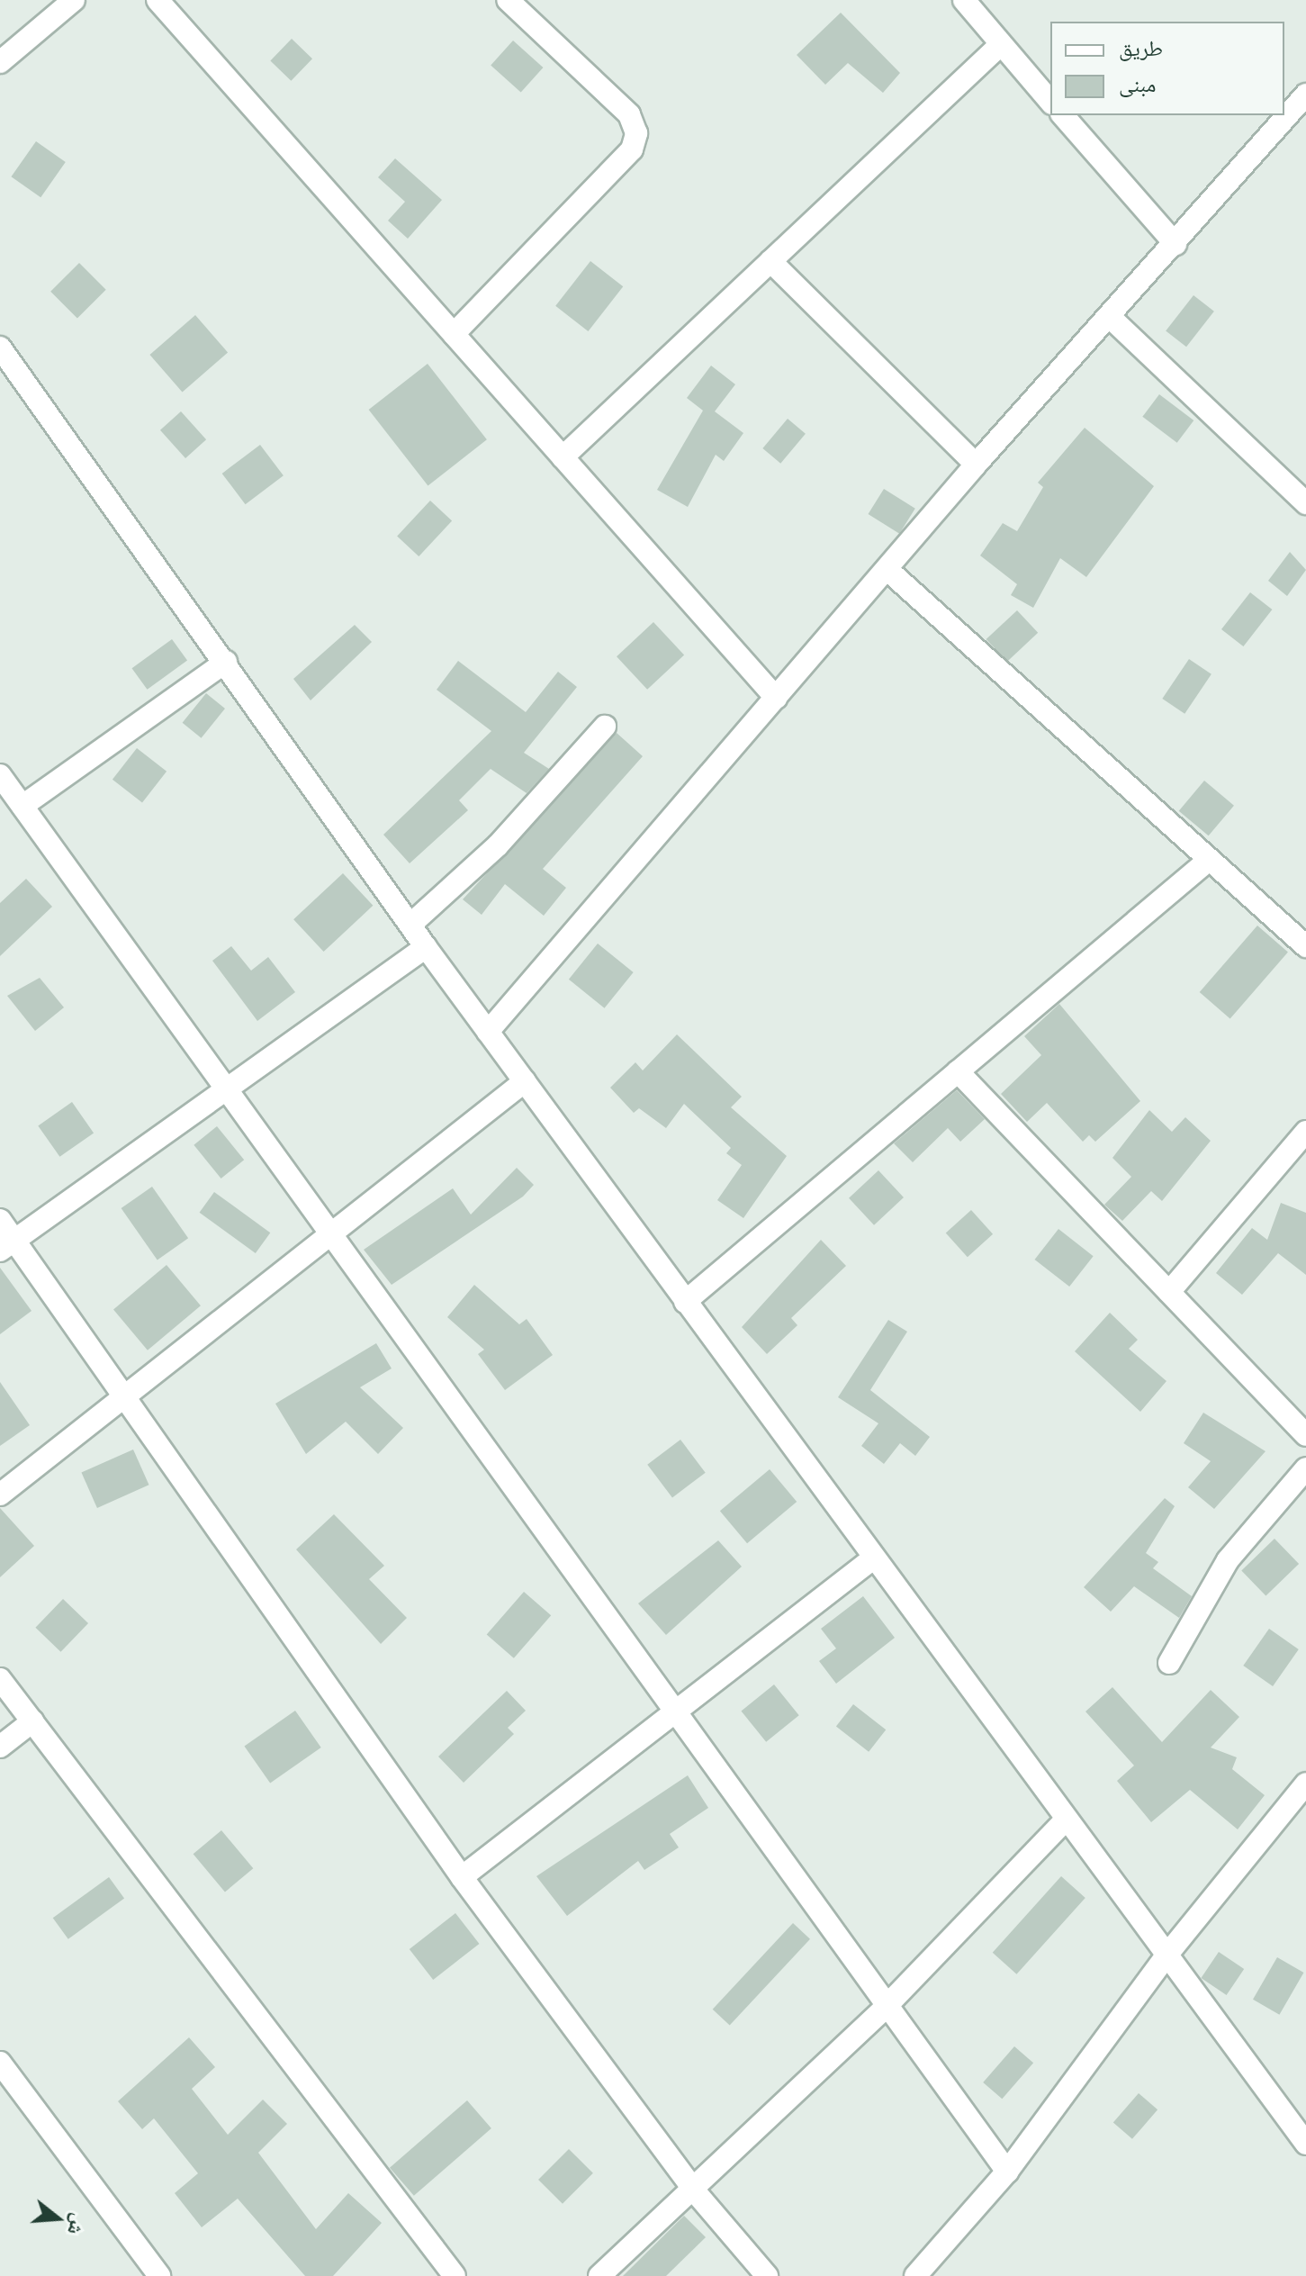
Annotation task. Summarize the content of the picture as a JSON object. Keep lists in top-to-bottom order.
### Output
{
  "legend": ["طريق", "مبنى"],
  "north": "right"
}
